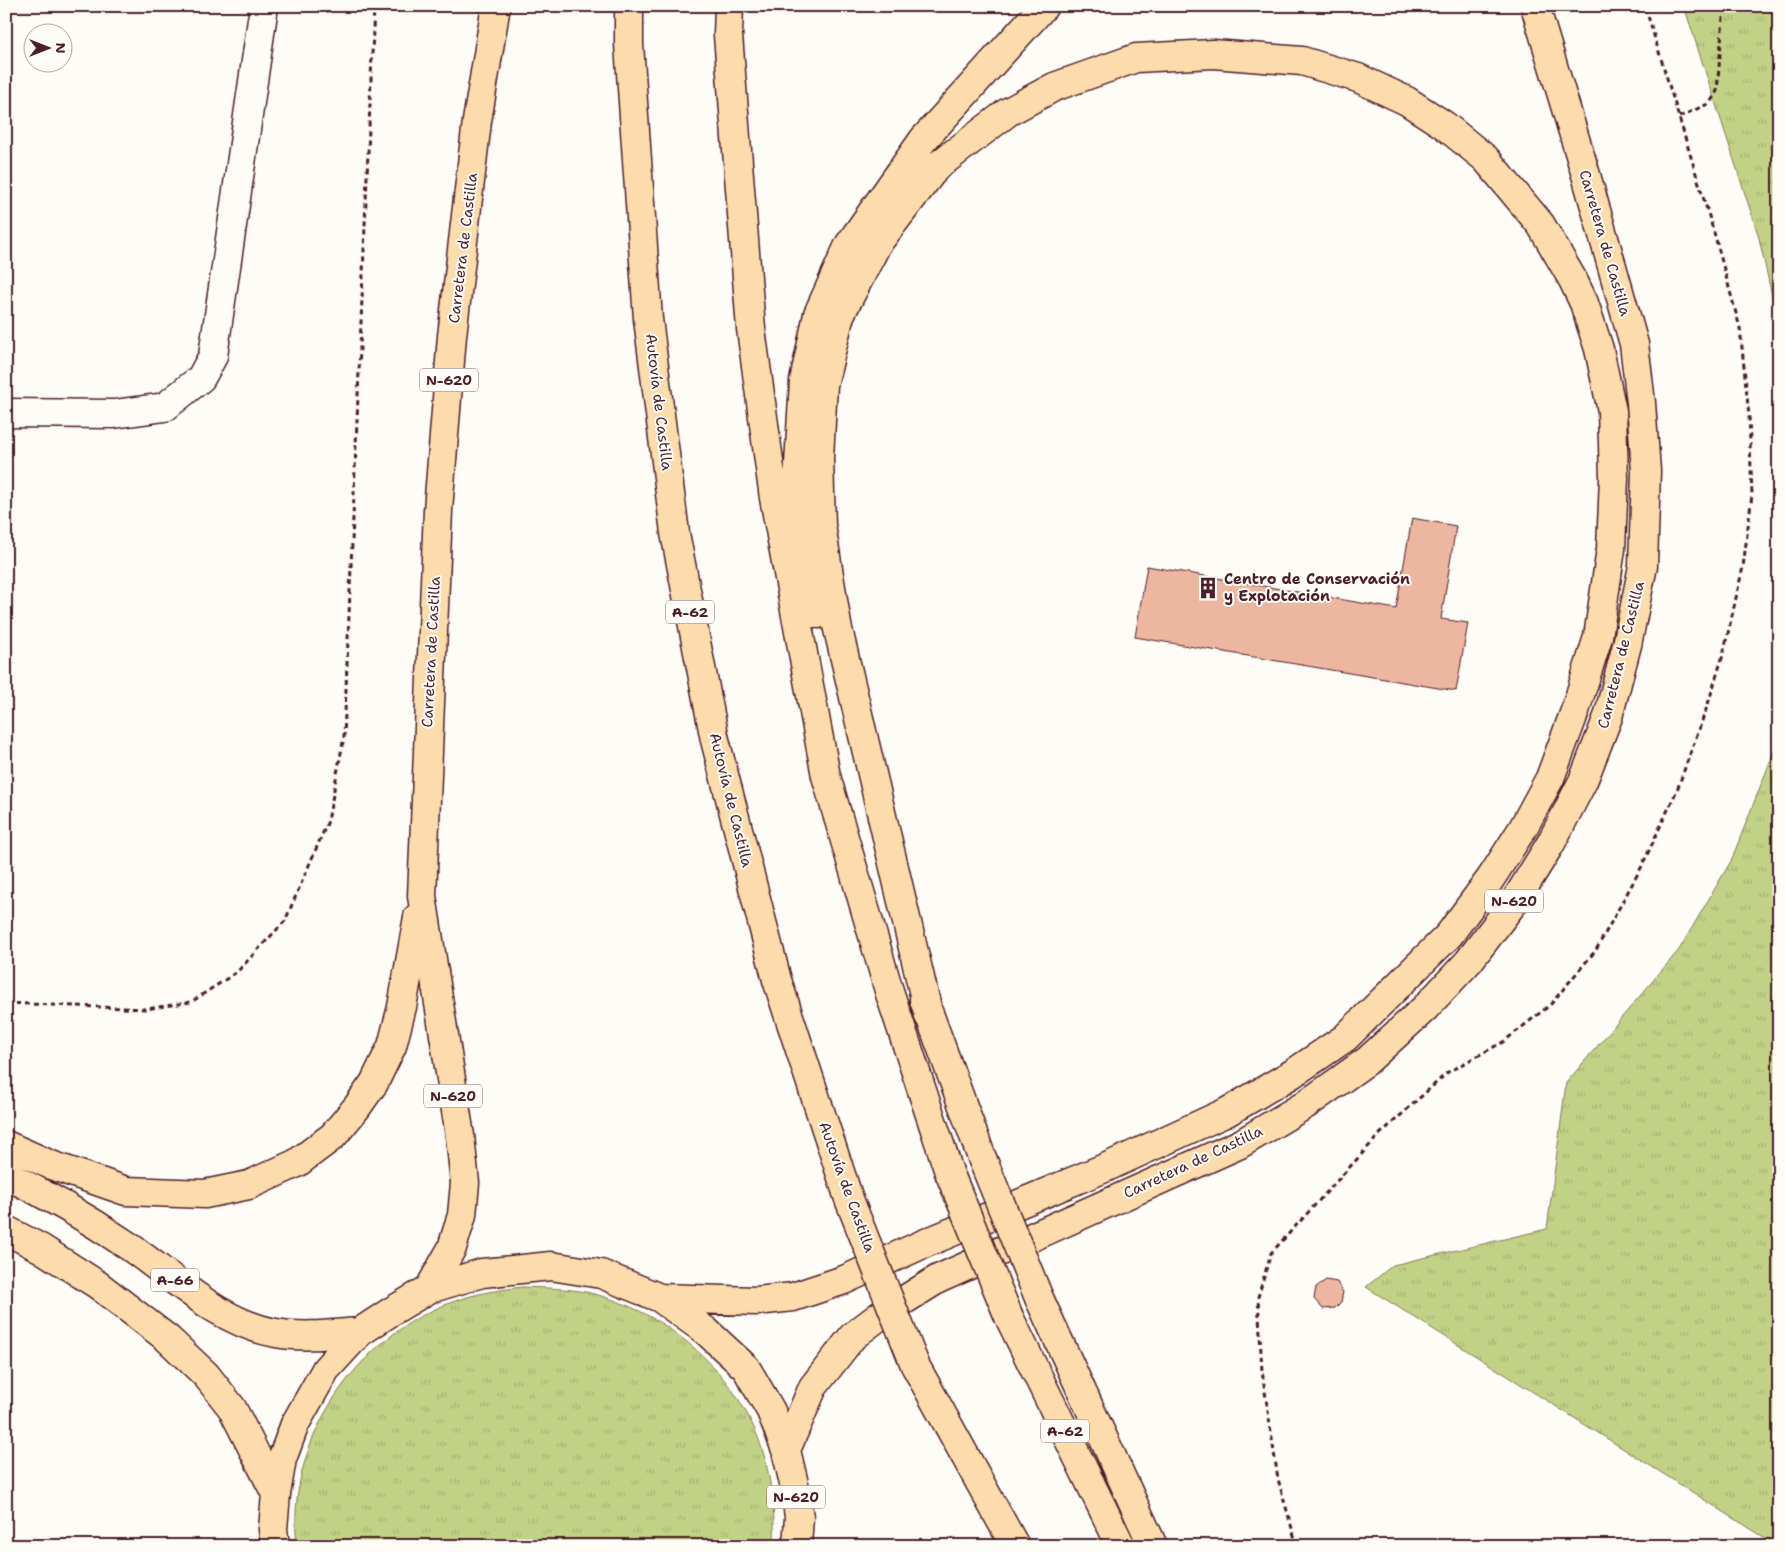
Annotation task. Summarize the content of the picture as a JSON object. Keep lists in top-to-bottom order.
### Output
{
  "streets": {
    "highway": [
      "Carretera de Castilla",
      "N-620",
      "Autovía de Castilla",
      "A-62",
      "A-66"
    ]
  },
  "crossings": [
    ["Carretera de Castilla", "N-620"],
    ["N-620", "A-66"]
  ],
  "places": {
    "building": ["Centro de Conservación y Explotación"]
  },
  "north": "right"
}
